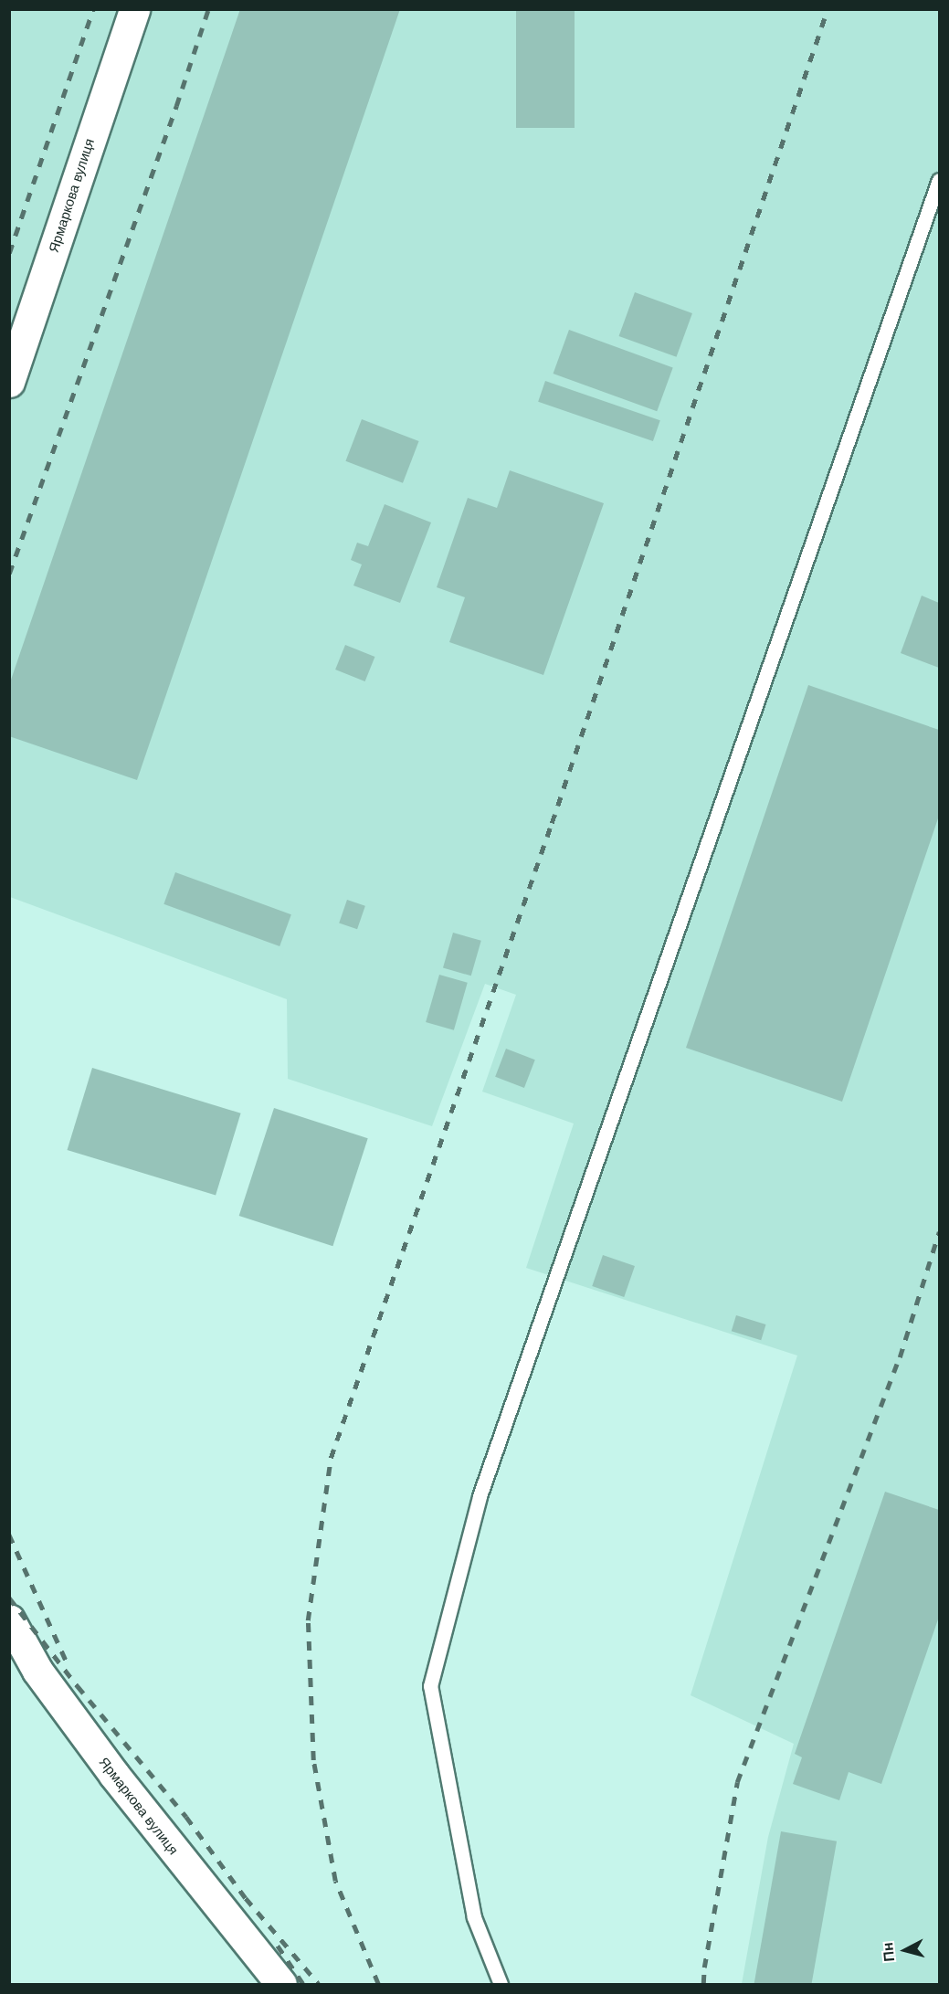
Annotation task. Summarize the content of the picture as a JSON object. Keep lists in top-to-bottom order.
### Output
{
  "streets": {
    "street": ["Ярмаркова вулиця"]
  },
  "north": "left"
}
